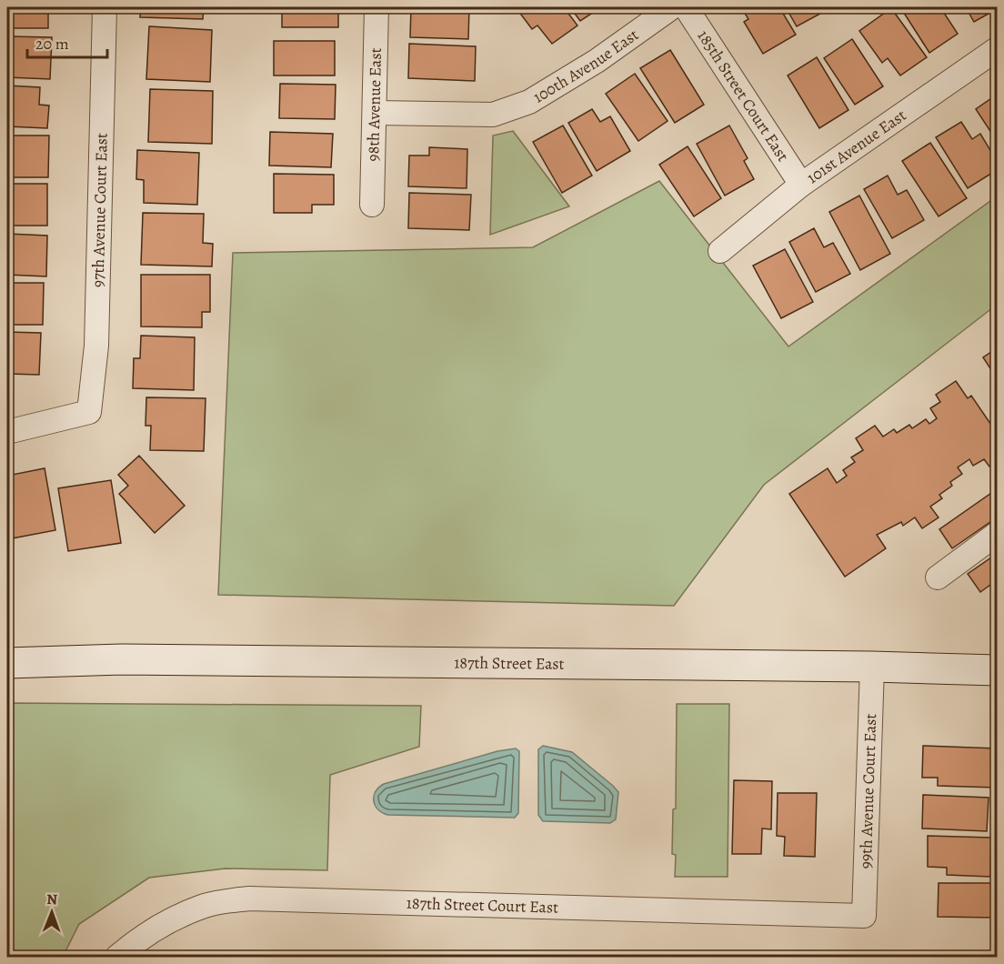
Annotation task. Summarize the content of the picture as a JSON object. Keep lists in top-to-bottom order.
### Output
{
  "streets": {
    "street": [
      "100th Avenue East",
      "185th Street Court East",
      "98th Avenue East",
      "101st Avenue East",
      "97th Avenue Court East",
      "187th Street East",
      "99th Avenue Court East",
      "187th Street Court East"
    ]
  },
  "crossings": [
    ["100th Avenue East", "98th Avenue East"],
    ["185th Street Court East", "101st Avenue East"],
    ["187th Street East", "99th Avenue Court East"],
    ["99th Avenue Court East", "187th Street Court East"]
  ],
  "scale_bar": "20 m",
  "north": "top"
}
